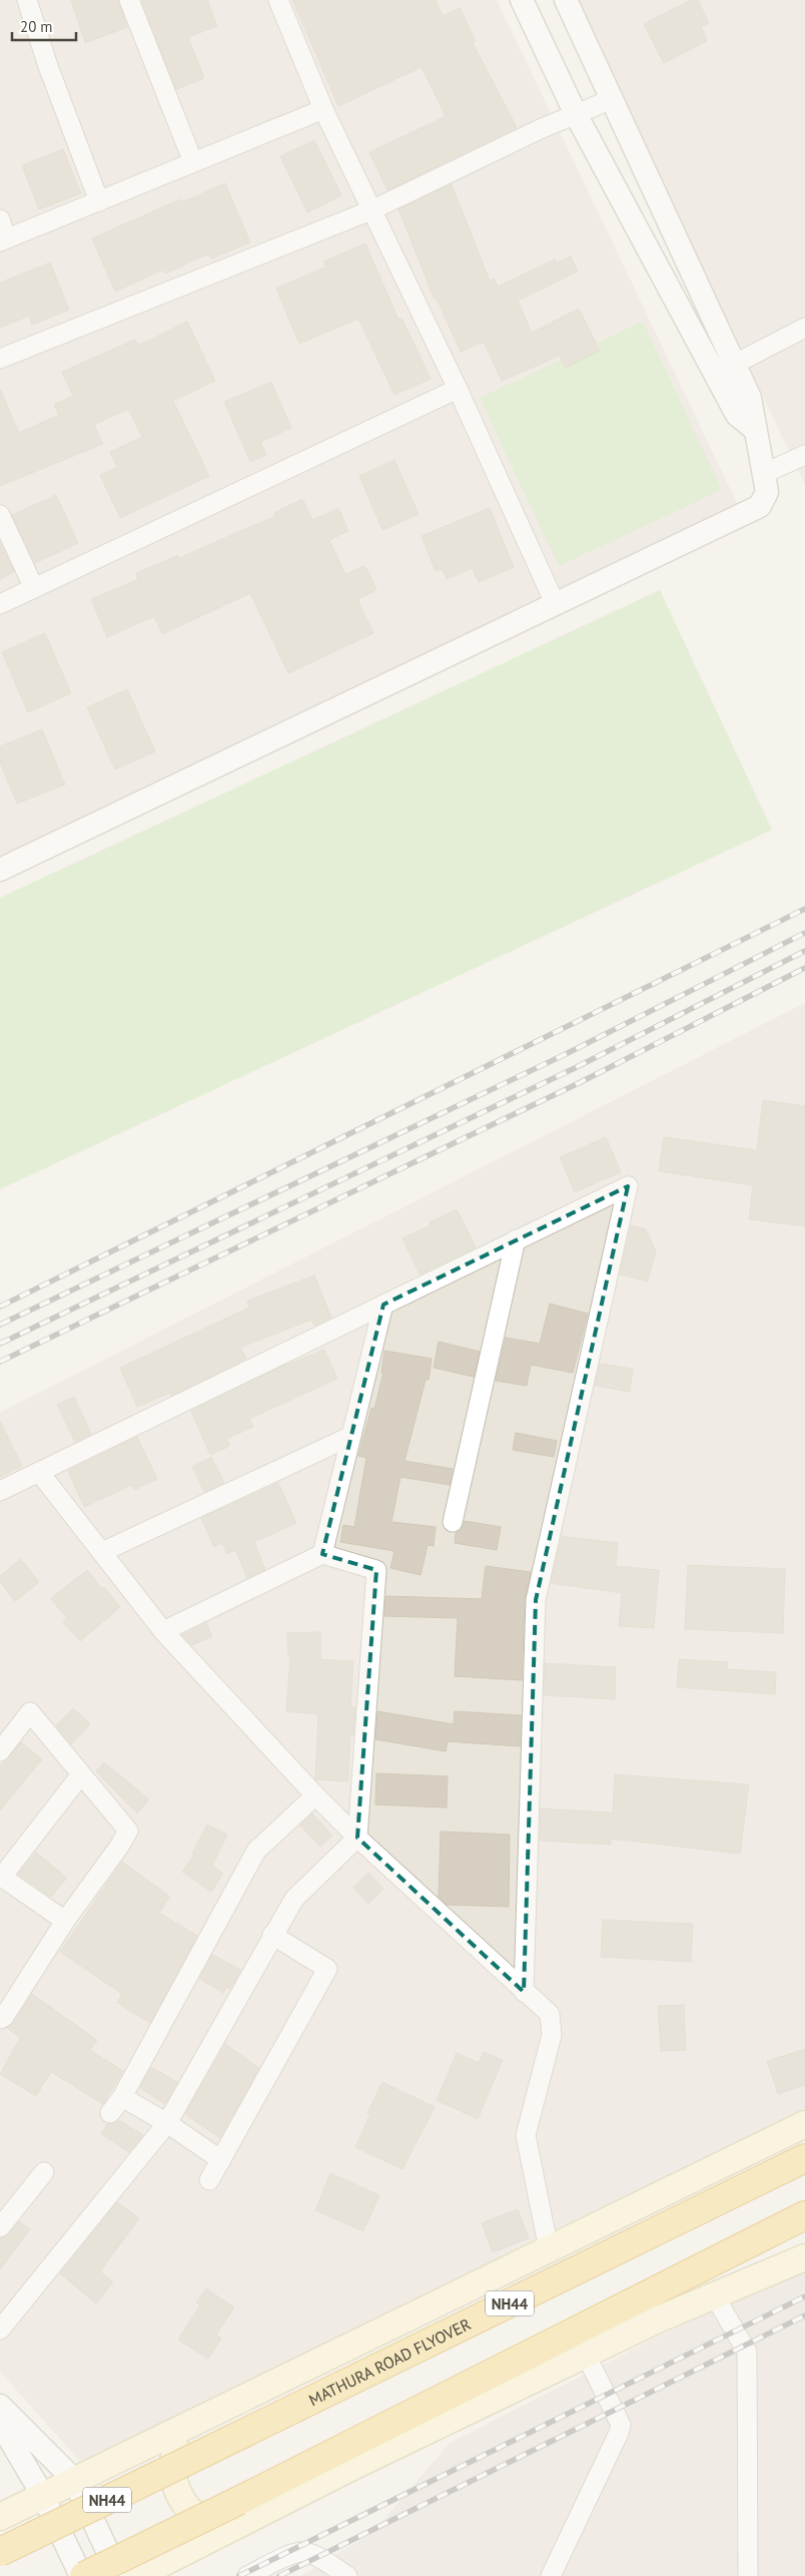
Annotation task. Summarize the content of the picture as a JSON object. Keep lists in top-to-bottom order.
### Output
{
  "streets": {
    "highway": ["NH44", "MATHURA ROAD FLYOVER"]
  },
  "scale_bar": "20 m"
}
